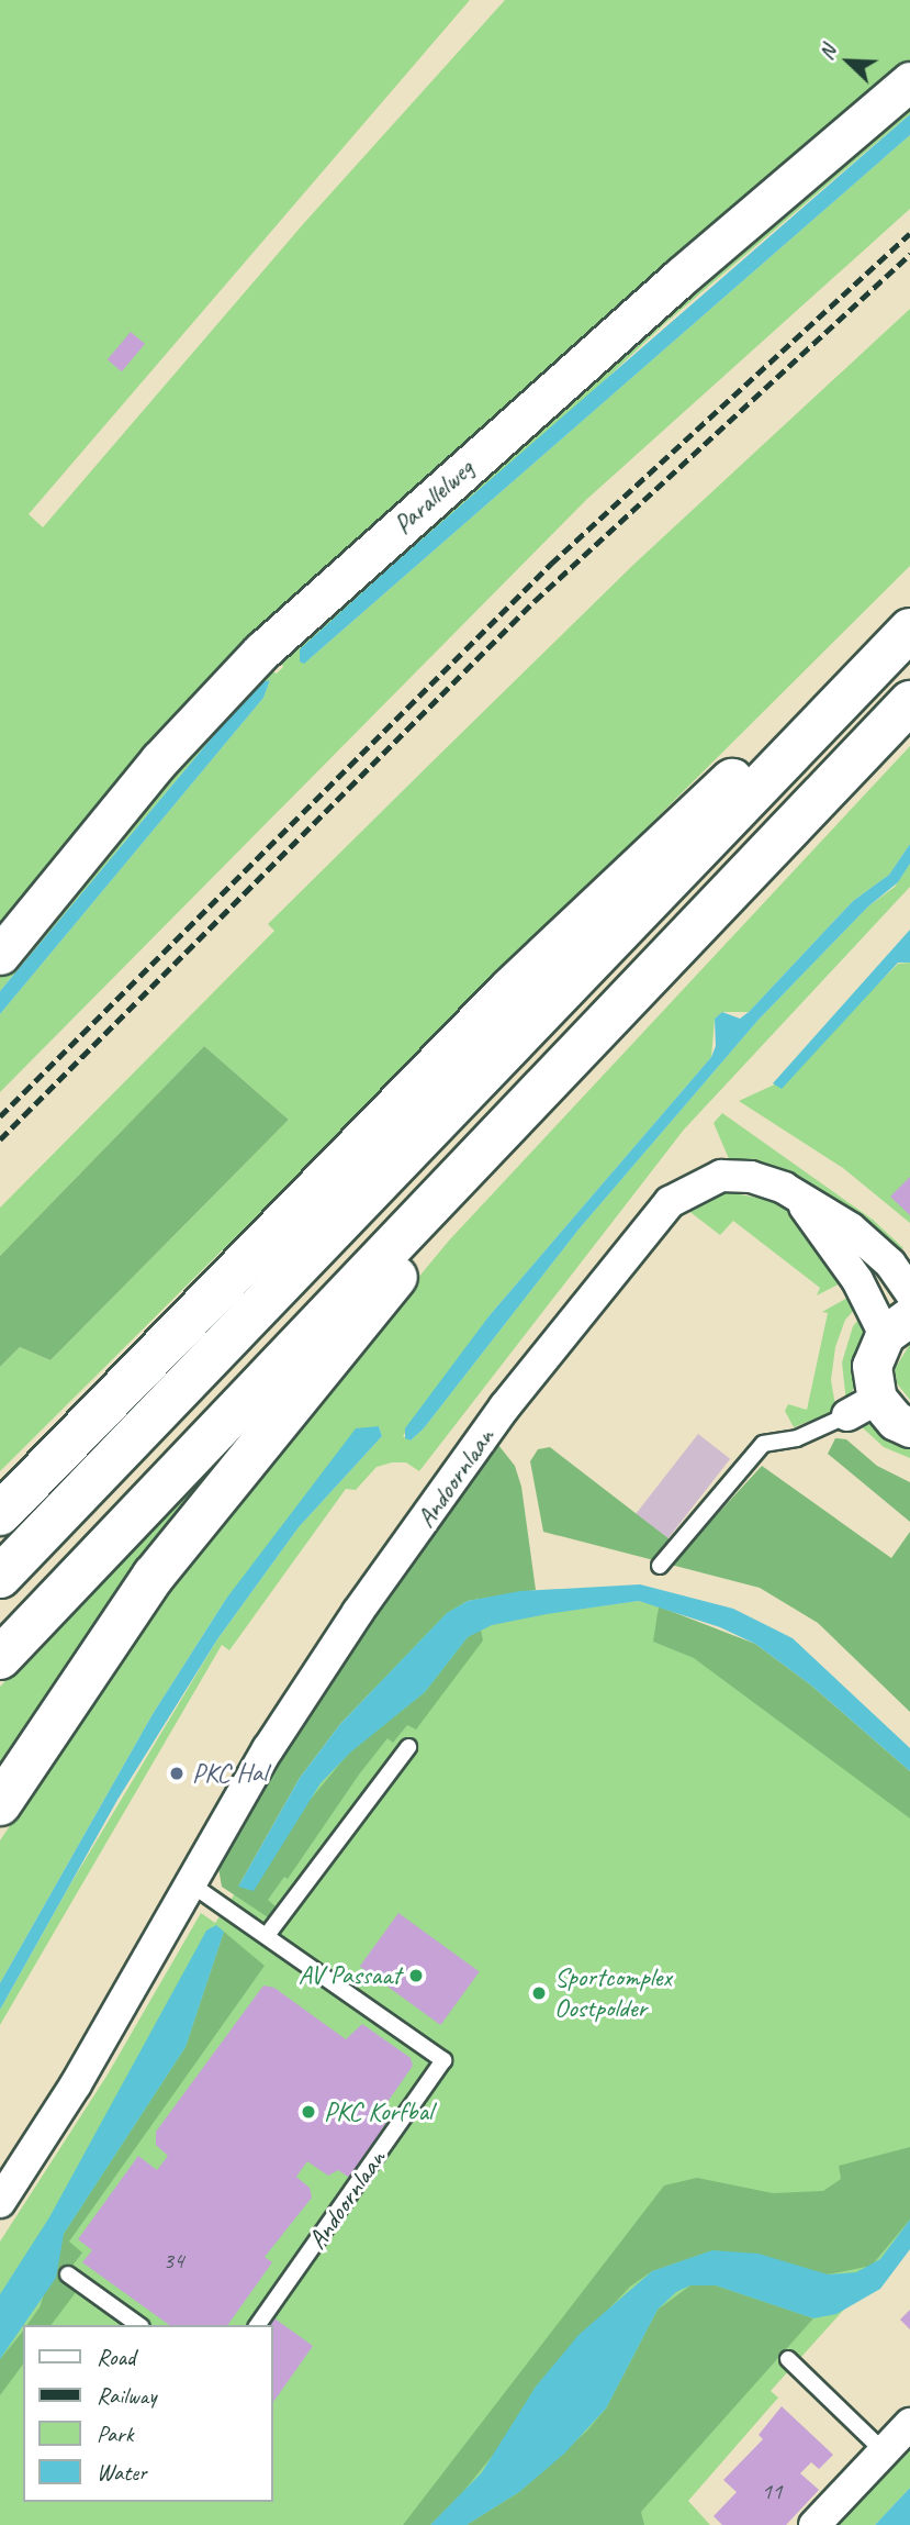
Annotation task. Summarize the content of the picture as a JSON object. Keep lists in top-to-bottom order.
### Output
{
  "streets": {
    "street": ["Parallelweg", "Andoornlaan"]
  },
  "places": [
    "PKC Hal",
    "AV Passaat",
    "Sportcomplex Oostpolder",
    "PKC Korfbal"
  ],
  "house_numbers": ["34", "11"],
  "legend": [
    "Road",
    "Railway",
    "Park",
    "Water"
  ],
  "north": "top left"
}
